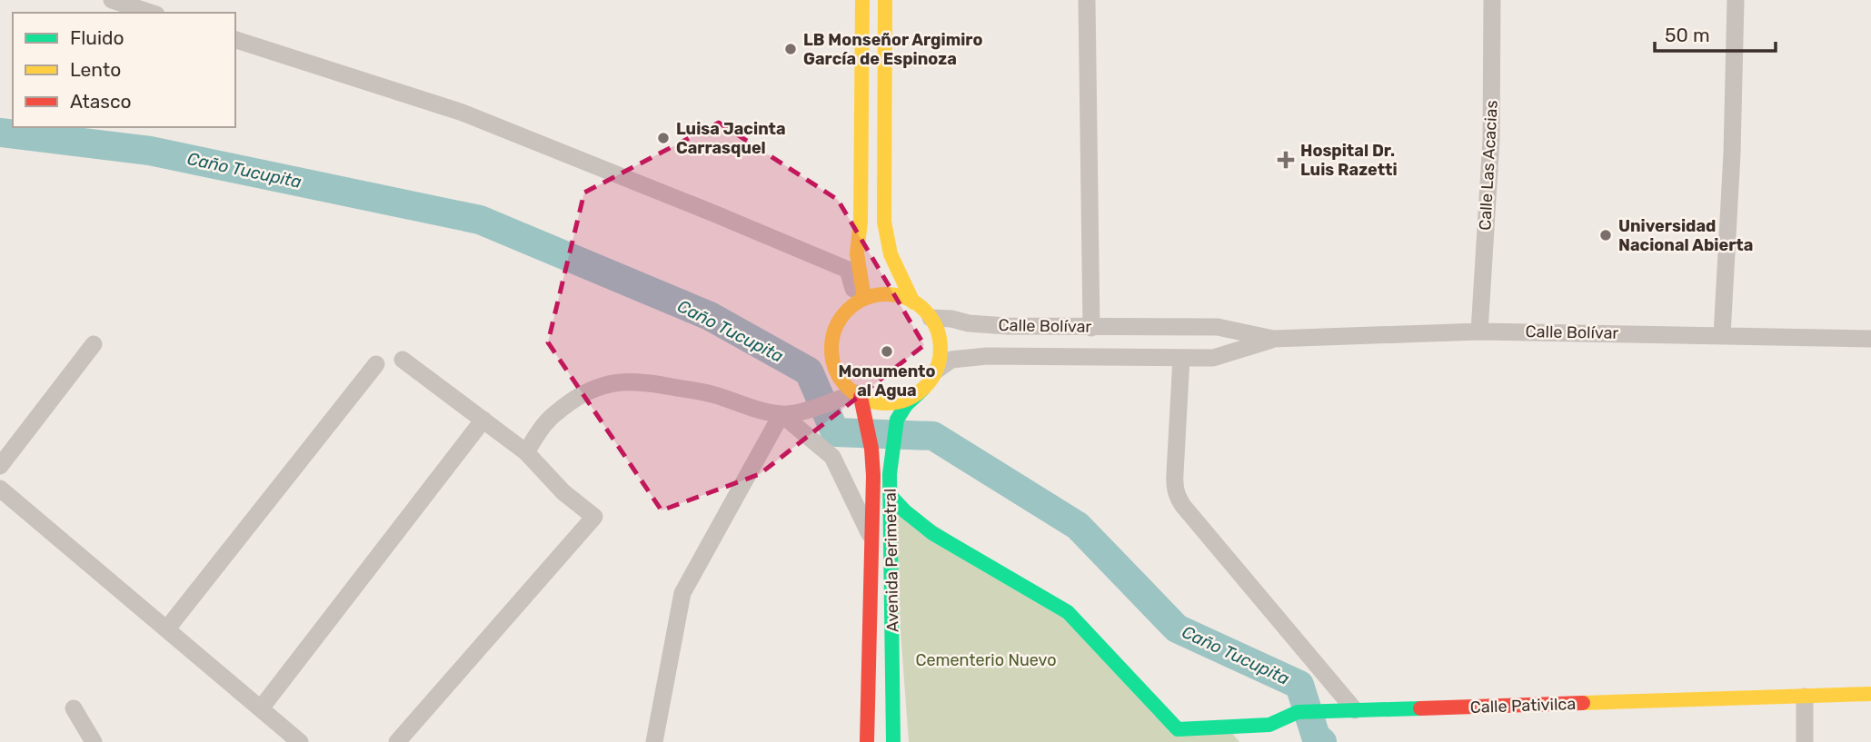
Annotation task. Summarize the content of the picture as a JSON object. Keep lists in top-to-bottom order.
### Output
{
  "streets": {
    "street": [
      "Calle Las Acacias",
      "Calle Bolívar",
      "Avenida Perimetral",
      "Calle Pativilca"
    ]
  },
  "crossings": [
    ["Calle Las Acacias", "Calle Bolívar"],
    ["Calle Bolívar", "Avenida Perimetral"],
    ["Avenida Perimetral", "Calle Pativilca"]
  ],
  "water": ["Caño Tucupita"],
  "parks": ["Cementerio Nuevo"],
  "places": {
    "other": [
      "LB Monseñor Argimiro García de Espinoza",
      "Luisa Jacinta Carrasquel",
      "Universidad Nacional Abierta",
      "Monumento al Agua"
    ],
    "health": ["Hospital Dr. Luis Razetti"]
  },
  "legend": ["Fluido", "Lento", "Atasco"],
  "scale_bar": "50 m"
}
